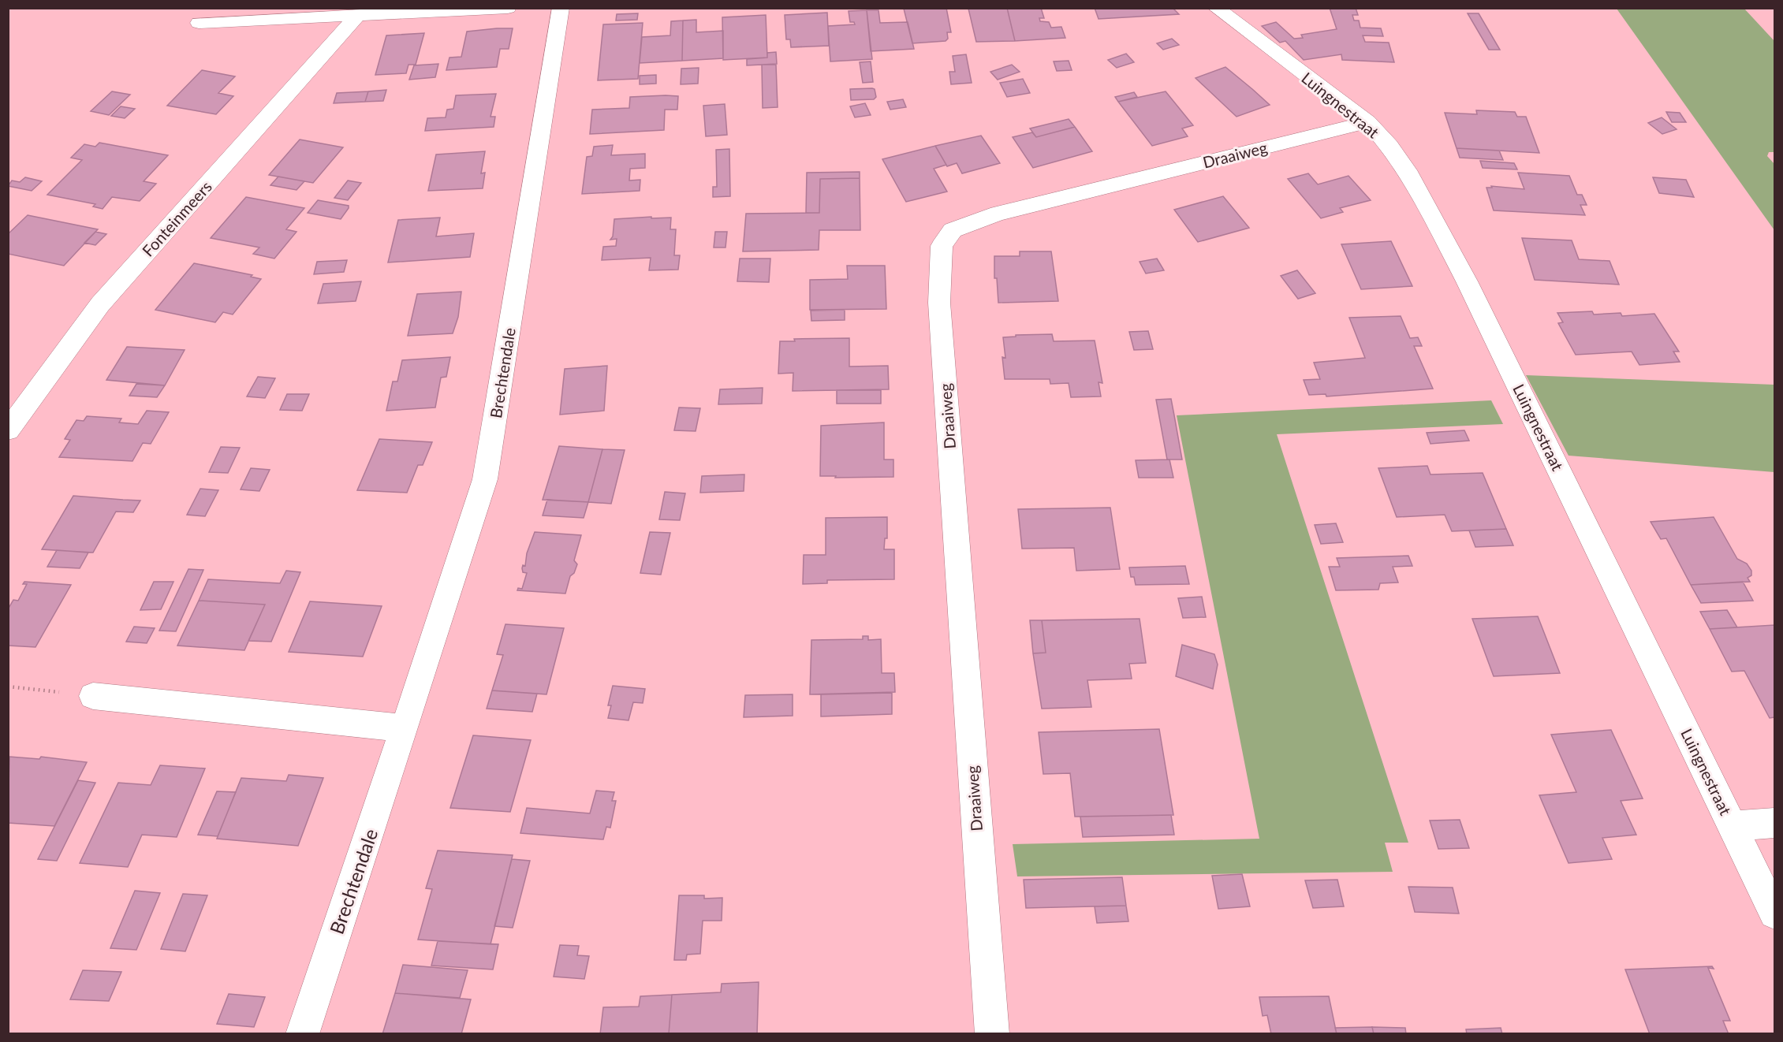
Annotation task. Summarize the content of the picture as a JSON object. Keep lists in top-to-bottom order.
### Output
{
  "streets": {
    "street": [
      "Luingnestraat",
      "Draaiweg",
      "Fonteinmeers",
      "Brechtendale"
    ]
  },
  "crossings": [
    ["Luingnestraat", "Draaiweg"]
  ]
}
